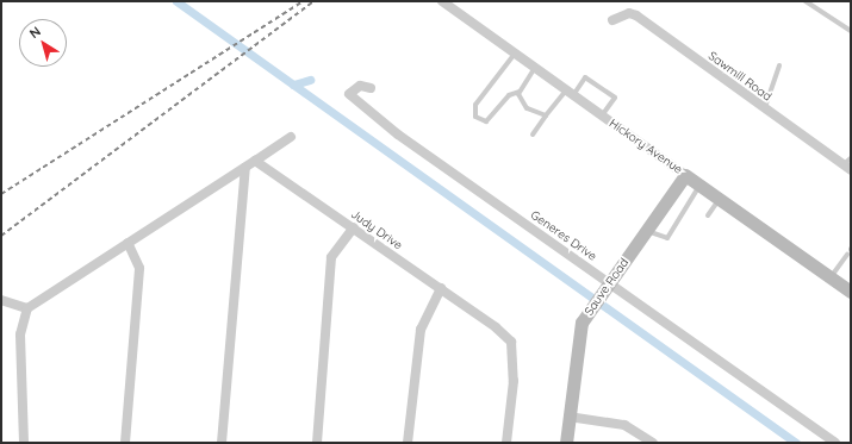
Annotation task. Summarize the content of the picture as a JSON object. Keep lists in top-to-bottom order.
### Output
{
  "streets": {
    "street": [
      "Sawmill Road",
      "Hickory Avenue",
      "Judy Drive",
      "Generes Drive",
      "Sauve Road"
    ]
  },
  "crossings": [
    ["Hickory Avenue", "Sauve Road"],
    ["Generes Drive", "Sauve Road"]
  ],
  "north": "top left"
}
